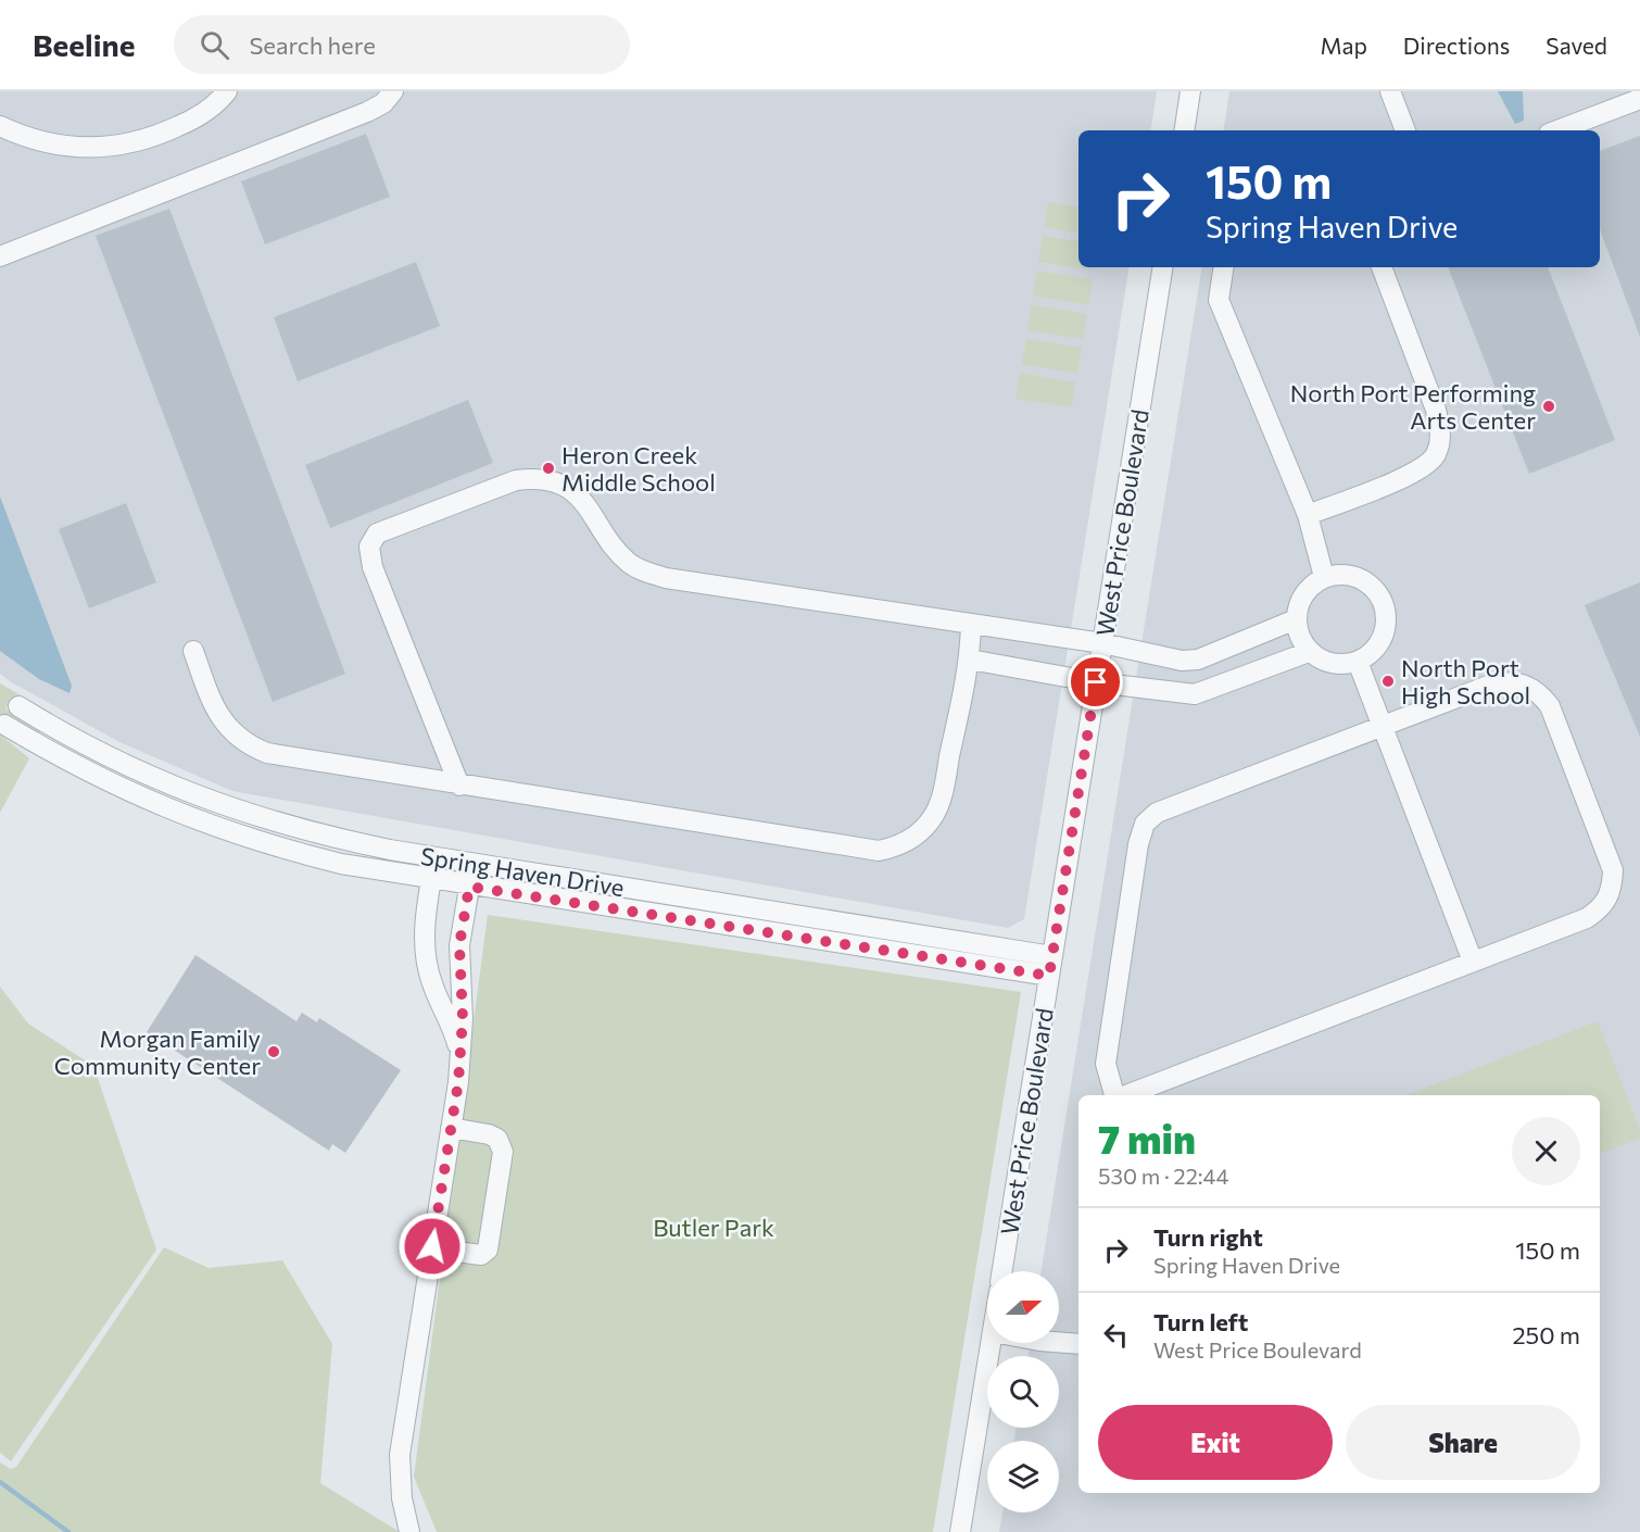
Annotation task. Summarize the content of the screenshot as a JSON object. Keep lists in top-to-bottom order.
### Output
{
  "streets": {
    "street": ["West Price Boulevard", "Spring Haven Drive"]
  },
  "crossings": [
    ["West Price Boulevard", "Spring Haven Drive"]
  ],
  "parks": ["Butler Park"],
  "places": [
    "North Port Performing Arts Center",
    "Heron Creek Middle School",
    "North Port High School",
    "Morgan Family Community Center"
  ],
  "north": "right",
  "page": {
    "header": "Beeline",
    "search": "Search here",
    "nav": ["Map", "Directions", "Saved"],
    "turn": ["150 m", "Spring Haven Drive"],
    "heading": ["7 min", "530 m · 22:44"],
    "list": [
      {
        "name": "Turn right",
        "note": "Spring Haven Drive",
        "value": "150 m"
      },
      {
        "name": "Turn left",
        "note": "West Price Boulevard",
        "value": "250 m"
      }
    ],
    "buttons": ["Exit", "Share"]
  }
}
